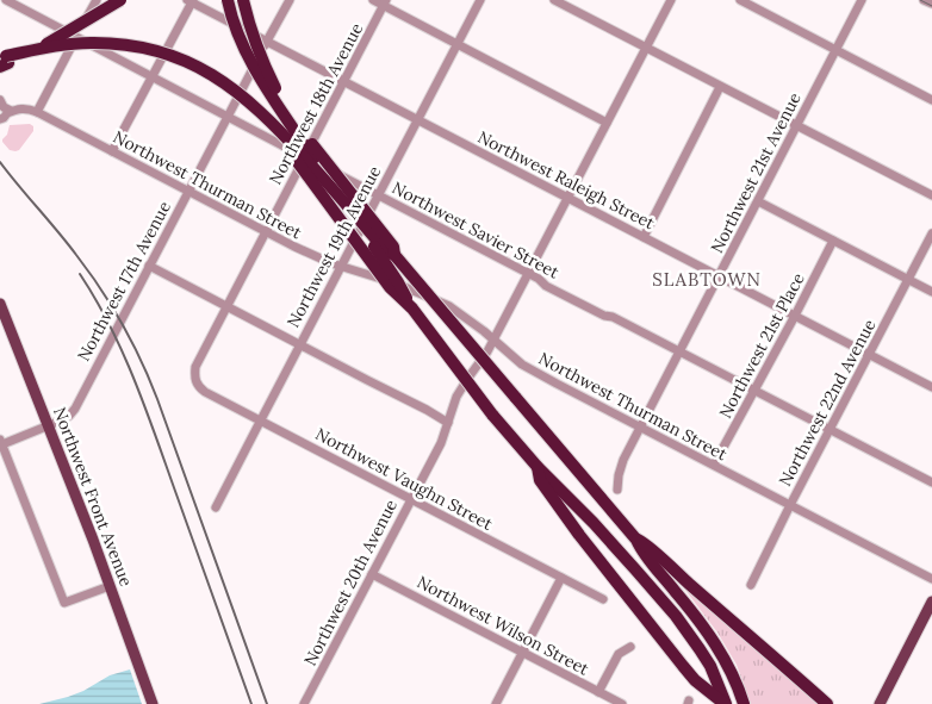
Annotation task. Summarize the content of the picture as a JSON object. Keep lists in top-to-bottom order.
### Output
{
  "streets": {
    "main road": ["Northwest Front Avenue"],
    "street": [
      "Northwest 18th Avenue",
      "Northwest 21st Avenue",
      "Northwest Raleigh Street",
      "Northwest Thurman Street",
      "Northwest Savier Street",
      "Northwest 19th Avenue",
      "Northwest 17th Avenue",
      "Northwest 21st Place",
      "Northwest 22nd Avenue",
      "Northwest Vaughn Street",
      "Northwest 20th Avenue",
      "Northwest Wilson Street"
    ]
  },
  "crossings": [
    ["Northwest 18th Avenue", "Northwest Raleigh Street"],
    ["Northwest 18th Avenue", "Northwest Thurman Street"],
    ["Northwest 18th Avenue", "Northwest Savier Street"],
    ["Northwest 18th Avenue", "Northwest Vaughn Street"],
    ["Northwest 21st Avenue", "Northwest Raleigh Street"],
    ["Northwest 21st Avenue", "Northwest Thurman Street"],
    ["Northwest 21st Avenue", "Northwest Savier Street"],
    ["Northwest Raleigh Street", "Northwest 19th Avenue"],
    ["Northwest Raleigh Street", "Northwest 17th Avenue"],
    ["Northwest Raleigh Street", "Northwest 21st Place"],
    ["Northwest Raleigh Street", "Northwest 22nd Avenue"],
    ["Northwest Raleigh Street", "Northwest 20th Avenue"],
    ["Northwest Thurman Street", "Northwest 19th Avenue"],
    ["Northwest Thurman Street", "Northwest 17th Avenue"],
    ["Northwest Thurman Street", "Northwest 21st Place"],
    ["Northwest Thurman Street", "Northwest 22nd Avenue"],
    ["Northwest Thurman Street", "Northwest 20th Avenue"],
    ["Northwest Savier Street", "Northwest 19th Avenue"],
    ["Northwest Savier Street", "Northwest 17th Avenue"],
    ["Northwest Savier Street", "Northwest 21st Place"],
    ["Northwest Savier Street", "Northwest 22nd Avenue"],
    ["Northwest Savier Street", "Northwest 20th Avenue"],
    ["Northwest 19th Avenue", "Northwest Vaughn Street"],
    ["Northwest 17th Avenue", "Northwest Front Avenue"],
    ["Northwest Vaughn Street", "Northwest 20th Avenue"],
    ["Northwest 20th Avenue", "Northwest Wilson Street"]
  ],
  "districts": ["SLABTOWN"]
}
